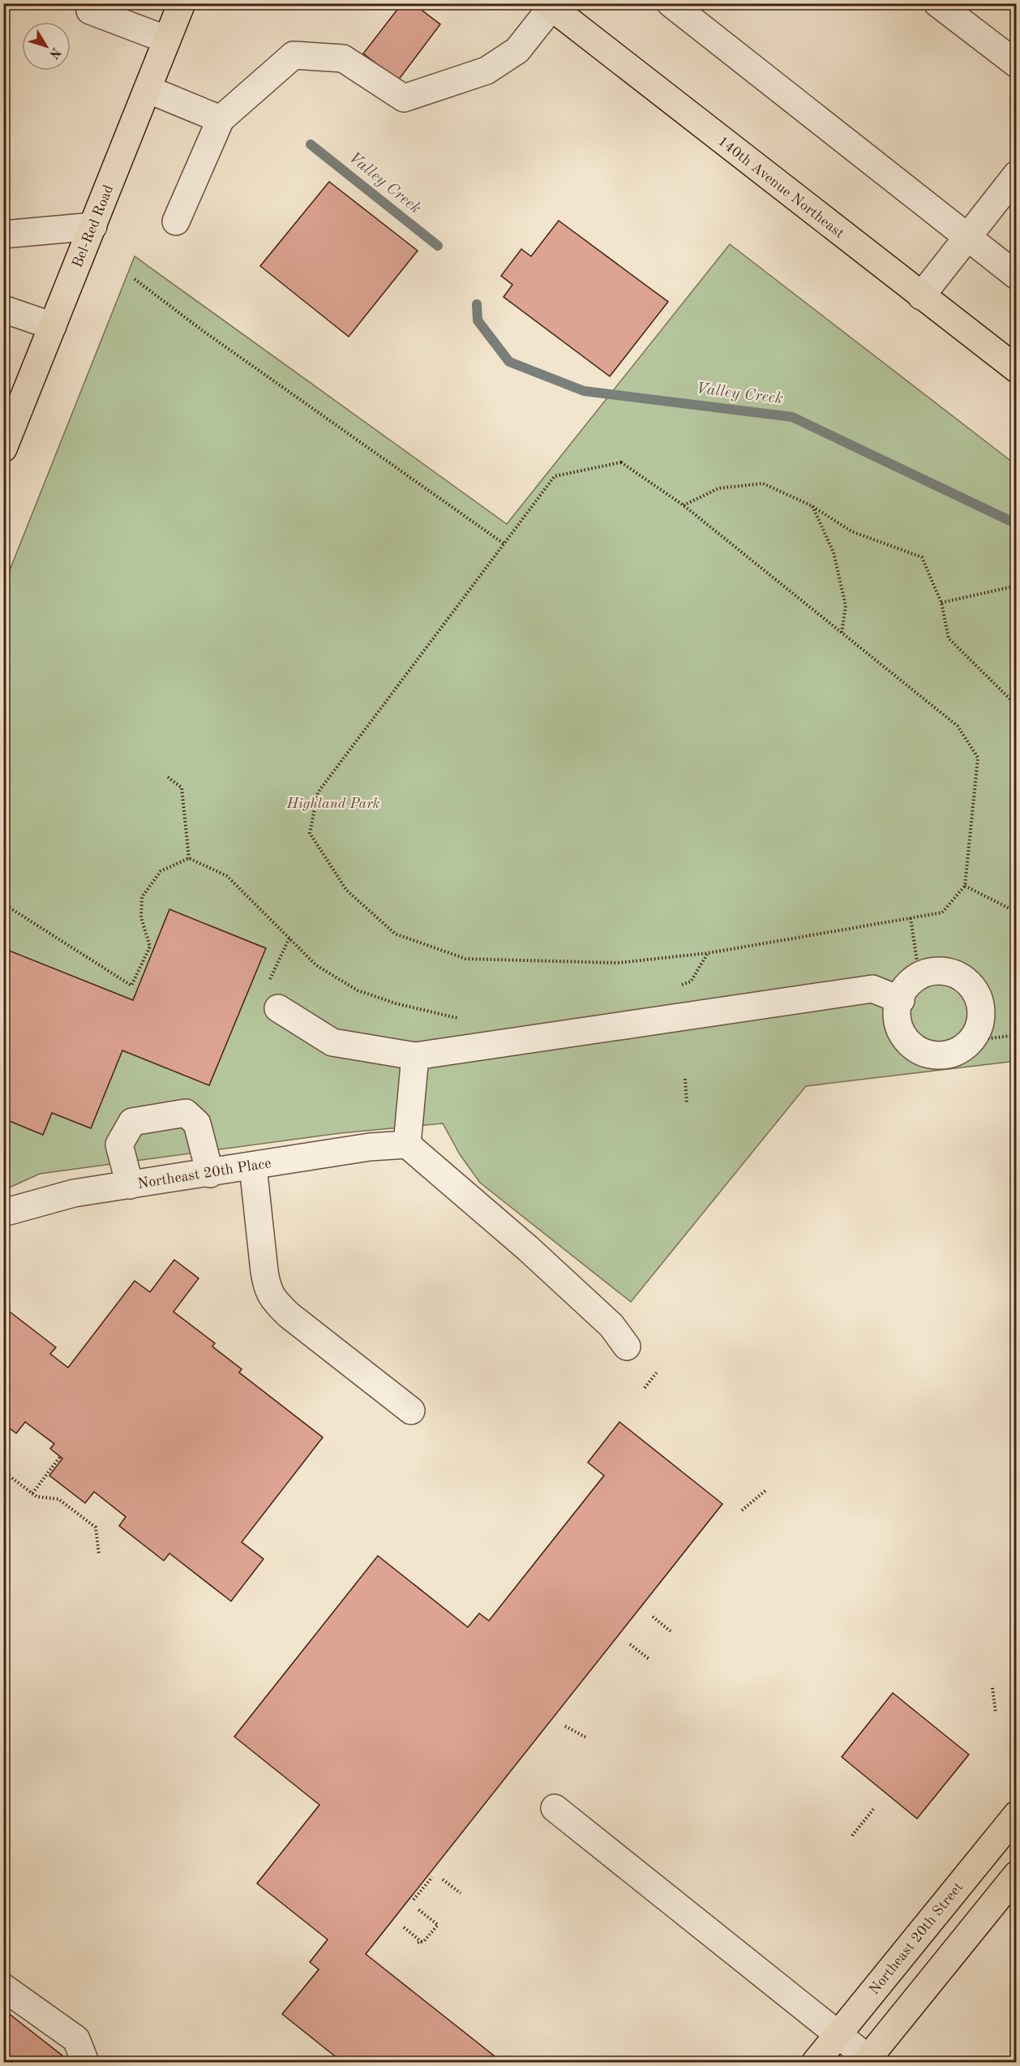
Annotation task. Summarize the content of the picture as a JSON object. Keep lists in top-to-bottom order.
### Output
{
  "streets": {
    "main road": ["140th Avenue Northeast", "Bel-Red Road", "Northeast 20th Street"],
    "street": ["Northeast 20th Place"]
  },
  "water": ["Valley Creek"],
  "parks": ["Highland Park"],
  "north": "bottom right"
}
